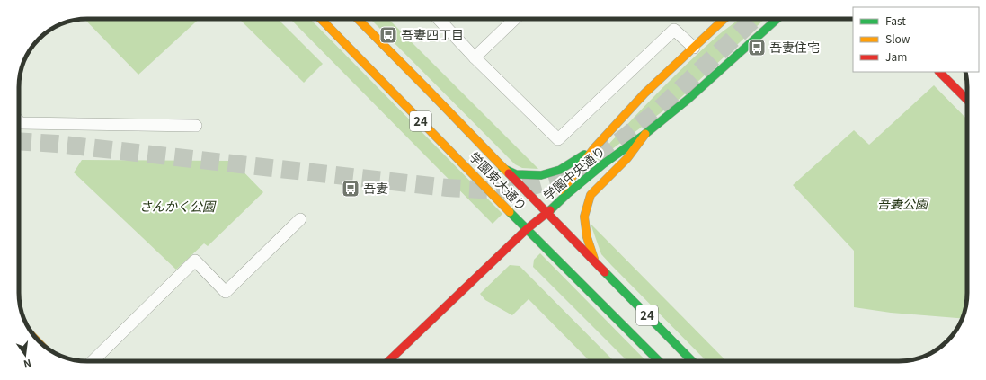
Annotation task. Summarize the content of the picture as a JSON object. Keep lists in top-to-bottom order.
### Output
{
  "streets": {
    "main road": ["24", "学園中央通り", "学園東大通り"]
  },
  "crossings": [
    ["学園中央通り", "学園東大通り"]
  ],
  "parks": ["吾妻公園", "さんかく公園"],
  "places": {
    "bus stop": ["吾妻四丁目", "吾妻住宅", "吾妻"]
  },
  "legend": ["Fast", "Slow", "Jam"],
  "north": "bottom"
}
